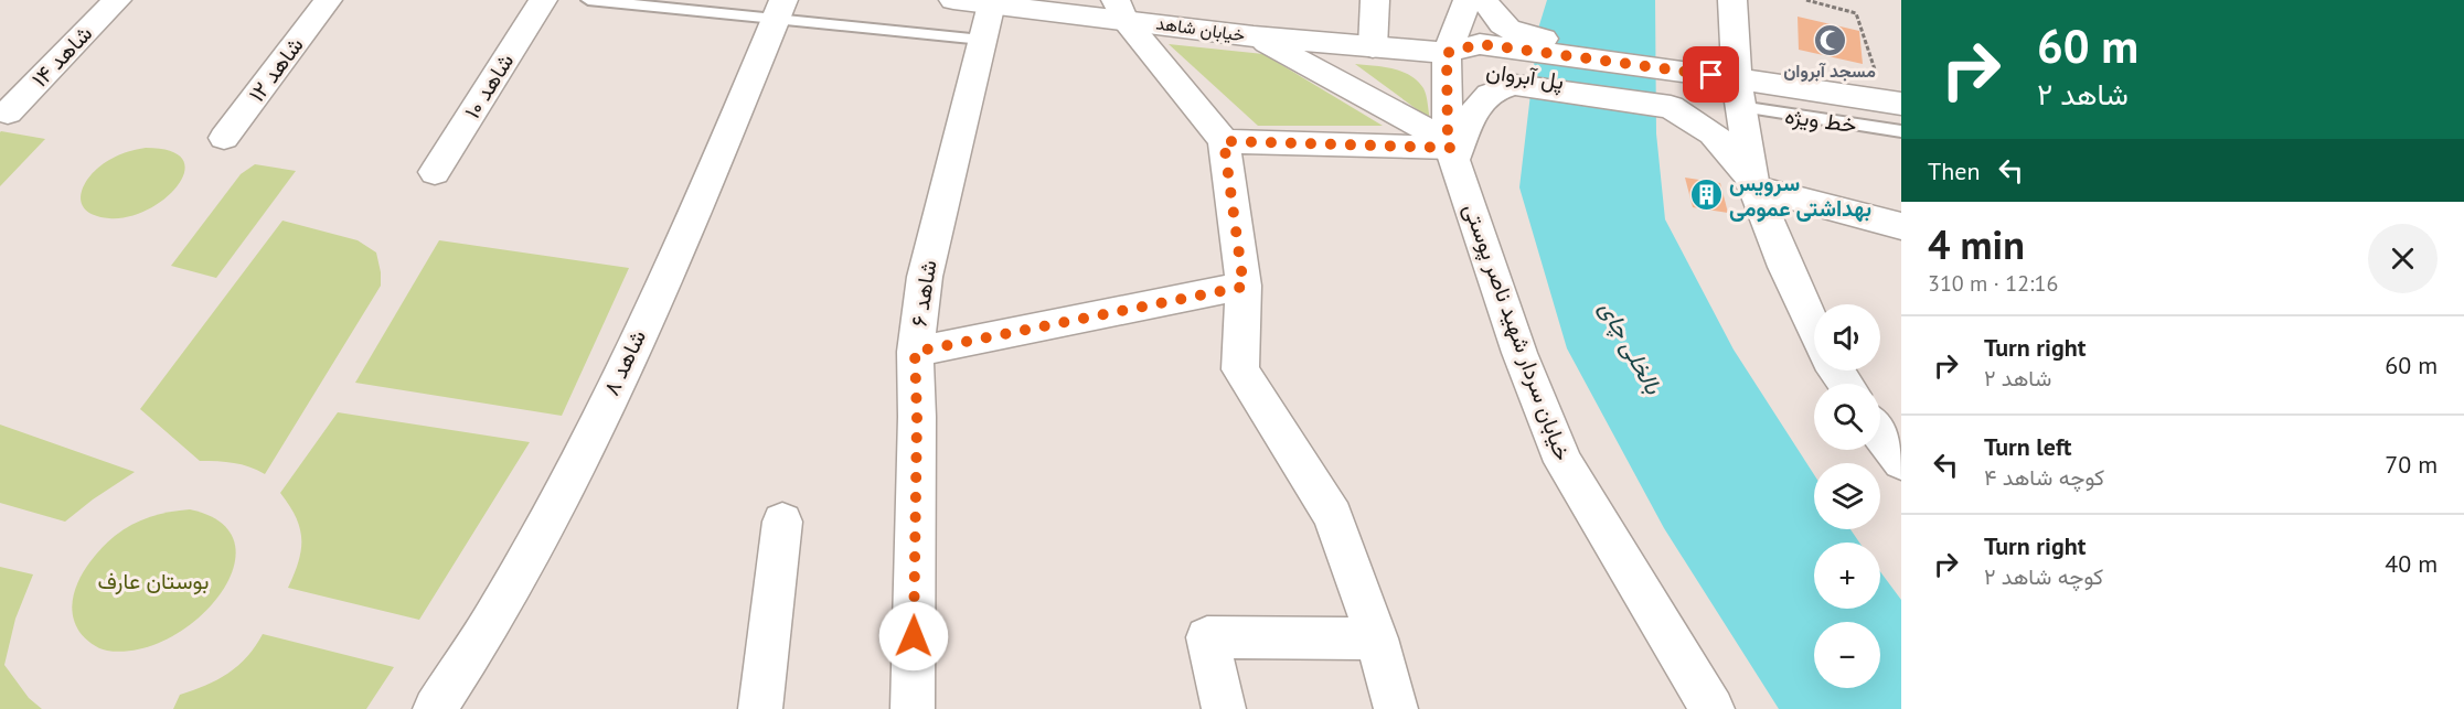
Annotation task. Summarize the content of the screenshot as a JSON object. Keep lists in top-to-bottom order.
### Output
{
  "streets": {
    "street": [
      "خیابان شاهد",
      "شاهد ۱۴",
      "شاهد ۱۲",
      "پل آبروان",
      "شاهد ۱۰",
      "شاهد ۶",
      "خیابان سردار شهید ناصر پوستی",
      "شاهد ۸"
    ],
    "lane": ["خط ویژه"]
  },
  "crossings": [
    ["خیابان شاهد", "پل آبروان"],
    ["خیابان شاهد", "شاهد ۶"],
    ["خیابان شاهد", "خیابان سردار شهید ناصر پوستی"],
    ["پل آبروان", "خط ویژه"],
    ["پل آبروان", "خیابان سردار شهید ناصر پوستی"]
  ],
  "water": ["بالخلی چای"],
  "parks": ["بوستان عارف"],
  "places": {
    "mosque": ["مسجد آبروان"],
    "building": ["سرویس بهداشتی عمومی"]
  },
  "page": {
    "turn": ["60 m", "شاهد ۲"],
    "then": "Then",
    "heading": ["4 min", "310 m · 12:16"],
    "map_buttons": ["+", "−"],
    "list": [
      {
        "name": "Turn right",
        "note": "شاهد ۲",
        "value": "60 m"
      },
      {
        "name": "Turn left",
        "note": "کوچه شاهد ۴",
        "value": "70 m"
      },
      {
        "name": "Turn right",
        "note": "کوچه شاهد ۲",
        "value": "40 m"
      }
    ]
  }
}
